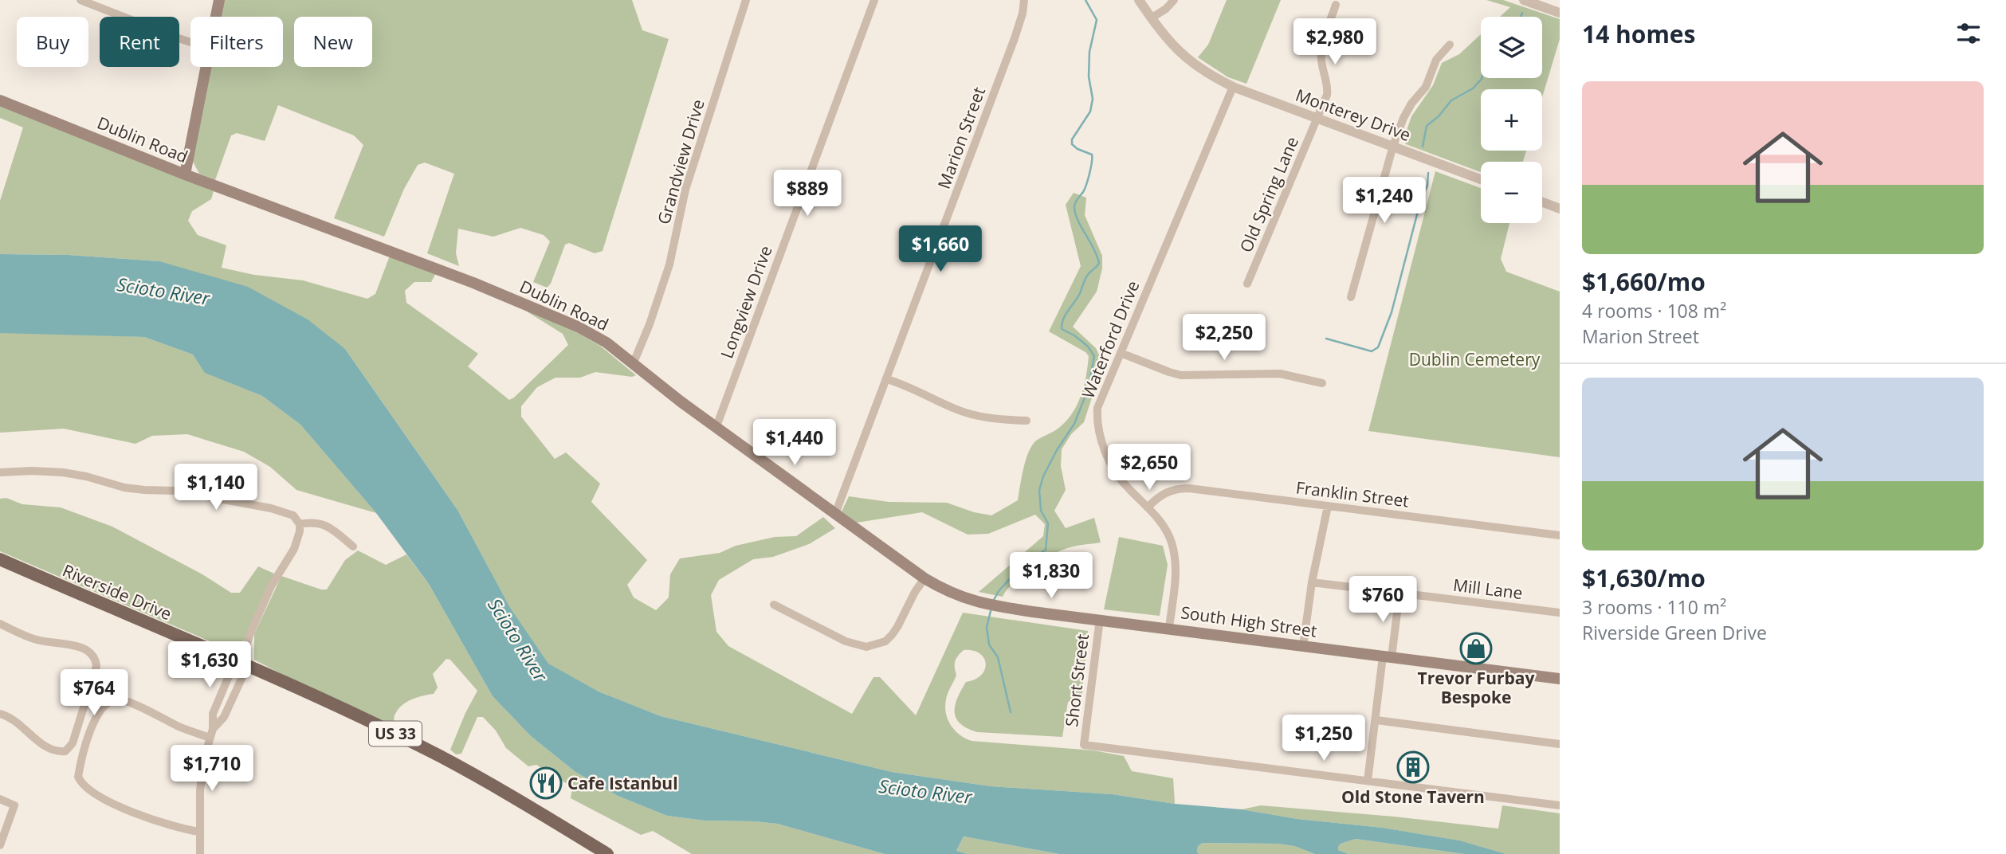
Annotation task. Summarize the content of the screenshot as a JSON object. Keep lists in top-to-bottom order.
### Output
{
  "streets": {
    "main road": [
      "Dublin Road",
      "Riverside Drive",
      "South High Street",
      "US 33"
    ],
    "street": [
      "Monterey Drive",
      "Marion Street",
      "Grandview Drive",
      "Old Spring Lane",
      "Longview Drive",
      "Waterford Drive",
      "Franklin Street",
      "Mill Lane",
      "Short Street"
    ]
  },
  "crossings": [
    ["Monterey Drive", "Old Spring Lane"],
    ["Monterey Drive", "Waterford Drive"],
    ["Marion Street", "Dublin Road"],
    ["Dublin Road", "Grandview Drive"],
    ["Dublin Road", "Longview Drive"],
    ["Dublin Road", "South High Street"],
    ["Dublin Road", "Short Street"],
    ["Waterford Drive", "Franklin Street"],
    ["Waterford Drive", "South High Street"],
    ["South High Street", "Short Street"]
  ],
  "water": ["Scioto River"],
  "parks": ["Dublin Cemetery"],
  "places": {
    "shop": ["Trevor Furbay Bespoke"],
    "building": ["Old Stone Tavern"],
    "restaurant": ["Cafe Istanbul"]
  },
  "page": {
    "heading": "14 homes",
    "map_buttons": ["+", "−"],
    "chip": [
      "Buy",
      "Rent",
      "Filters",
      "New"
    ],
    "price": [
      "$2,980",
      "$889",
      "$1,240",
      "$1,660",
      "$2,250",
      "$1,440",
      "$2,650",
      "$1,140",
      "$1,830",
      "$760",
      "$1,630",
      "$764",
      "$1,250",
      "$1,710"
    ],
    "list": [
      {
        "name": "$1,660/mo",
        "note": "4 rooms · 108 m² · Marion Street"
      },
      {
        "name": "$1,630/mo",
        "note": "3 rooms · 110 m² · Riverside Green Drive"
      }
    ]
  }
}
